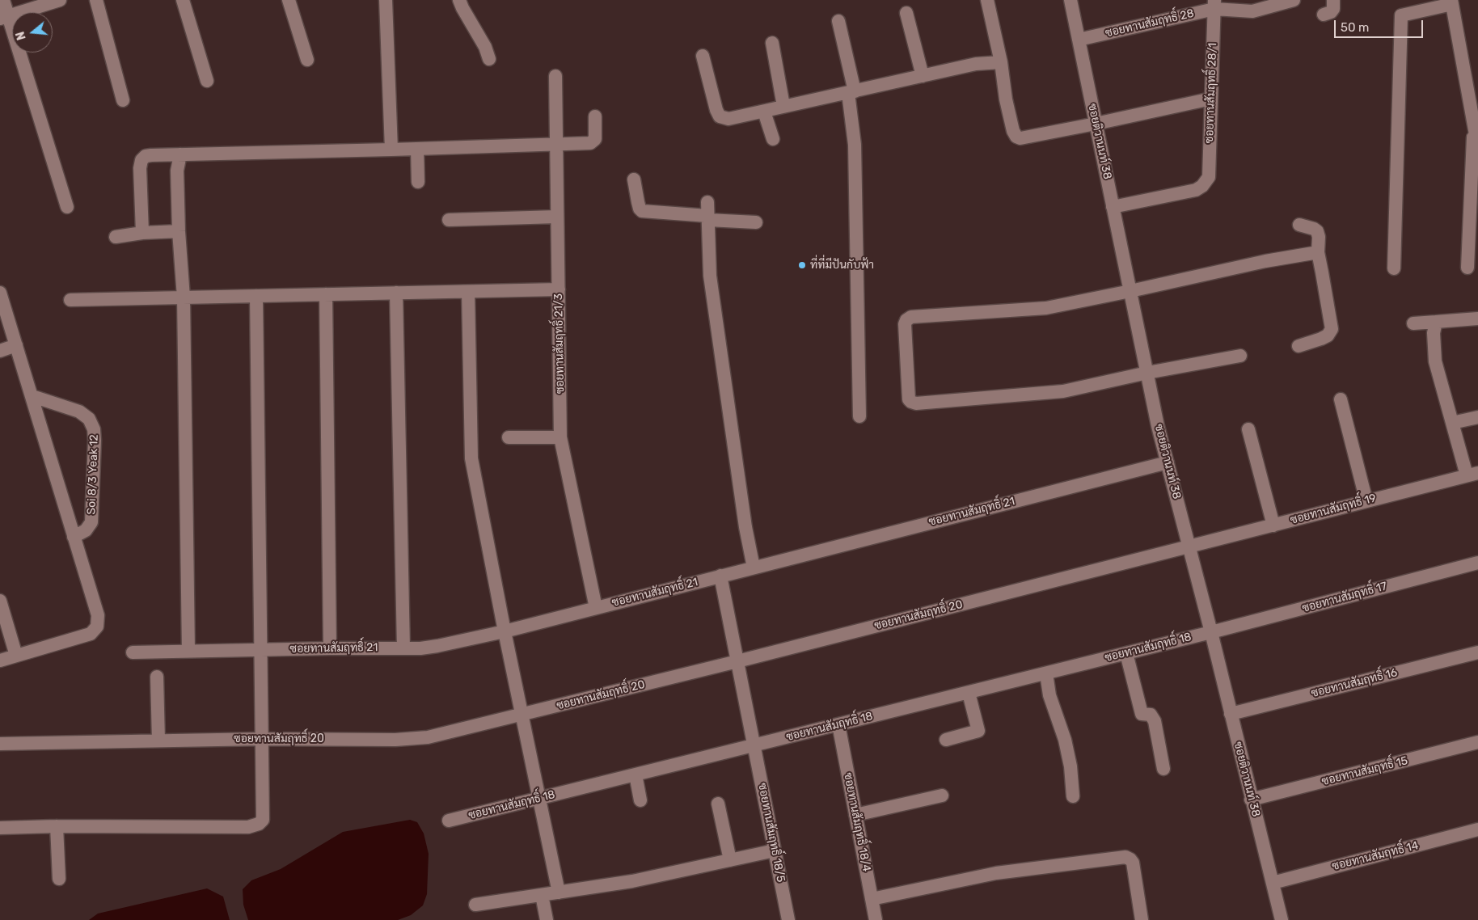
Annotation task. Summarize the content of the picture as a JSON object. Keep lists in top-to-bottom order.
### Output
{
  "streets": {
    "street": [
      "ซอยทานสัมฤทธิ์ 28",
      "ซอยทานสัมฤทธิ์ 28/1",
      "ซอยติวานนท์ 38",
      "ซอยทานสัมฤทธิ์ 21/3",
      "Soi 8/3 Yeak 12",
      "ซอยทานสัมฤทธิ์ 19",
      "ซอยทานสัมฤทธิ์ 21",
      "ซอยทานสัมฤทธิ์ 17",
      "ซอยทานสัมฤทธิ์ 20",
      "ซอยทานสัมฤทธิ์ 18",
      "ซอยทานสัมฤทธิ์ 16",
      "ซอยทานสัมฤทธิ์ 15",
      "ซอยทานสัมฤทธิ์ 18/4",
      "ซอยทานสัมฤทธิ์ 18/5",
      "ซอยทานสัมฤทธิ์ 14"
    ]
  },
  "crossings": [
    ["ซอยทานสัมฤทธิ์ 28", "ซอยทานสัมฤทธิ์ 28/1"],
    ["ซอยทานสัมฤทธิ์ 28", "ซอยติวานนท์ 38"],
    ["ซอยทานสัมฤทธิ์ 28/1", "ซอยติวานนท์ 38"],
    ["ซอยติวานนท์ 38", "ซอยทานสัมฤทธิ์ 19"],
    ["ซอยติวานนท์ 38", "ซอยทานสัมฤทธิ์ 21"],
    ["ซอยติวานนท์ 38", "ซอยทานสัมฤทธิ์ 17"],
    ["ซอยติวานนท์ 38", "ซอยทานสัมฤทธิ์ 20"],
    ["ซอยติวานนท์ 38", "ซอยทานสัมฤทธิ์ 18"],
    ["ซอยติวานนท์ 38", "ซอยทานสัมฤทธิ์ 16"],
    ["ซอยติวานนท์ 38", "ซอยทานสัมฤทธิ์ 15"],
    ["ซอยติวานนท์ 38", "ซอยทานสัมฤทธิ์ 14"],
    ["ซอยทานสัมฤทธิ์ 21/3", "ซอยทานสัมฤทธิ์ 21"],
    ["ซอยทานสัมฤทธิ์ 19", "ซอยทานสัมฤทธิ์ 20"],
    ["ซอยทานสัมฤทธิ์ 21", "ซอยทานสัมฤทธิ์ 18/5"],
    ["ซอยทานสัมฤทธิ์ 17", "ซอยทานสัมฤทธิ์ 18"],
    ["ซอยทานสัมฤทธิ์ 20", "ซอยทานสัมฤทธิ์ 18/5"],
    ["ซอยทานสัมฤทธิ์ 18", "ซอยทานสัมฤทธิ์ 18/4"],
    ["ซอยทานสัมฤทธิ์ 18", "ซอยทานสัมฤทธิ์ 18/5"]
  ],
  "places": ["ที่ที่มีปันกับฟ้า"],
  "scale_bar": "50 m",
  "north": "left"
}
